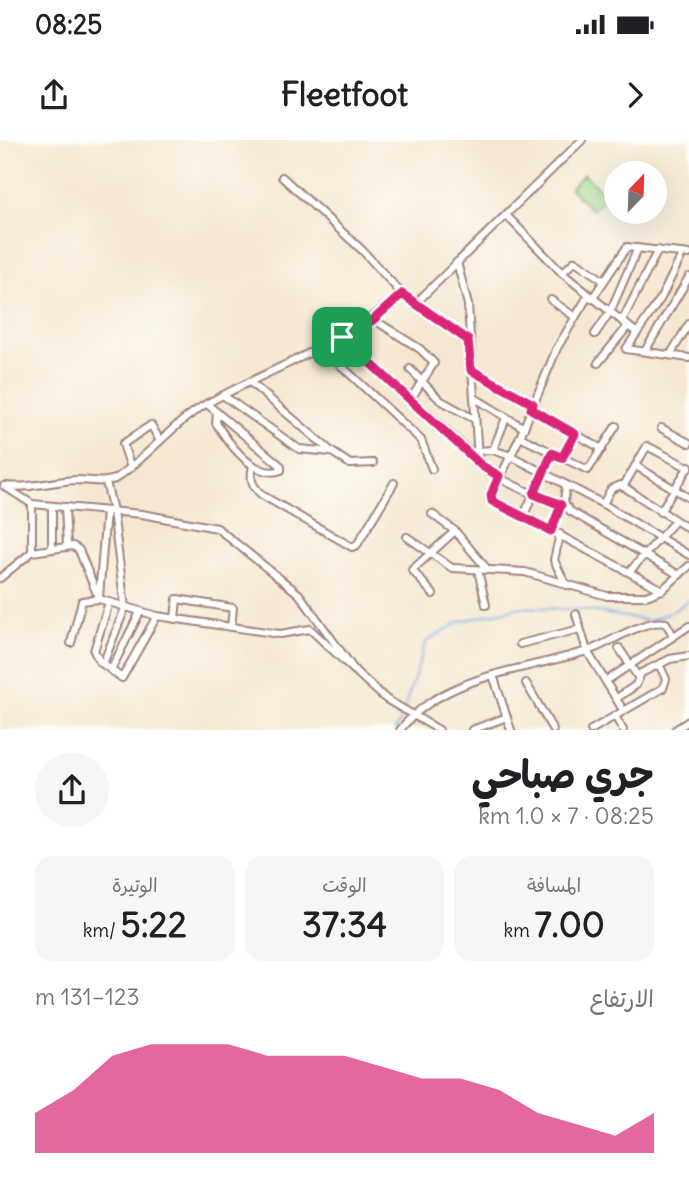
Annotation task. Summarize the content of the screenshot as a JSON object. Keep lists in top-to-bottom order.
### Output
{
  "north": "top right",
  "page": {
    "status": "08:25",
    "header": "Fleetfoot",
    "heading": ["جري صباحي", "08:25 · 7 × 1.0 km"],
    "stats": [
      ["المسافة", "7.00 km"],
      ["الوقت", "37:34"],
      ["الوتيرة", "5:22 /km"]
    ],
    "chart": ["الارتفاع", "123–131 m"]
  }
}
